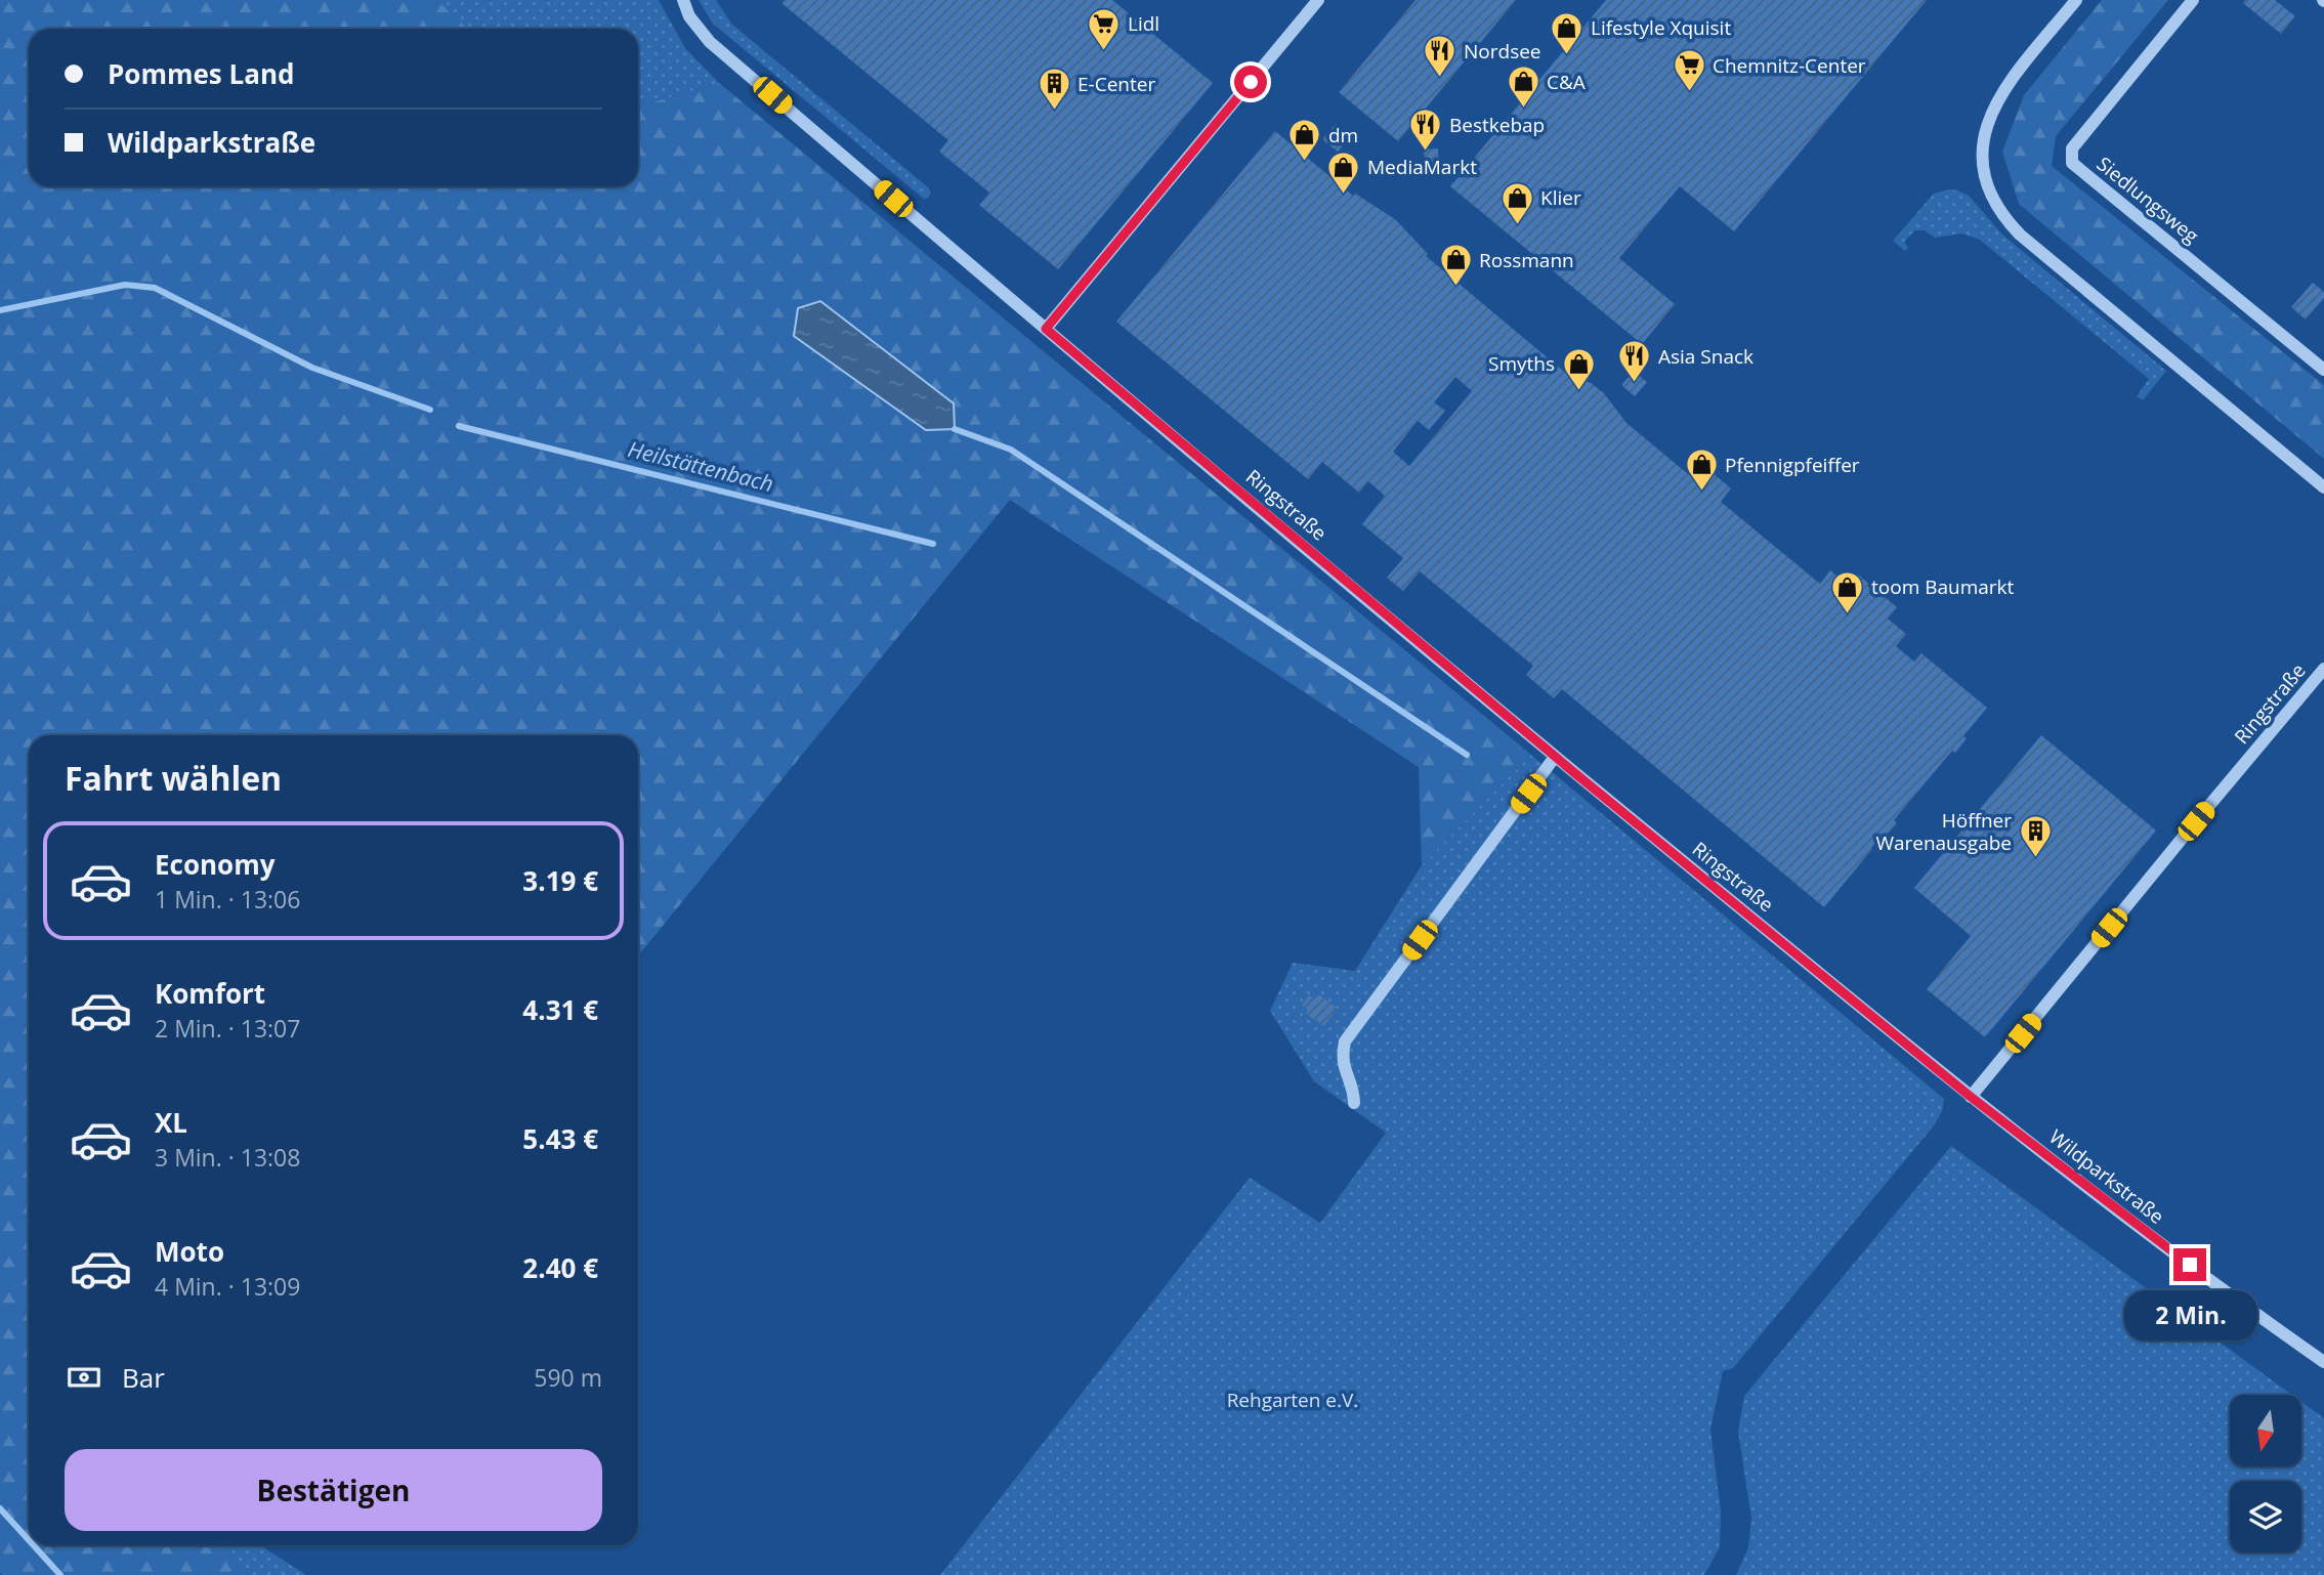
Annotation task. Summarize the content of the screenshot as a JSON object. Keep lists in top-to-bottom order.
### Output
{
  "streets": {
    "street": ["Siedlungsweg", "Ringstraße", "Wildparkstraße"]
  },
  "crossings": [
    ["Ringstraße", "Wildparkstraße"]
  ],
  "water": ["Heilstättenbach"],
  "parks": ["Rehgarten e.V."],
  "places": {
    "supermarket": ["Lidl", "Chemnitz-Center"],
    "shop": [
      "Lifestyle Xquisit",
      "C&A",
      "dm",
      "MediaMarkt",
      "Klier",
      "Rossmann",
      "Smyths",
      "Pfennigpfeiffer",
      "toom Baumarkt"
    ],
    "restaurant": ["Nordsee", "Bestkebap", "Asia Snack"],
    "building": ["E-Center", "Höffner Warenausgabe"]
  },
  "north": "bottom",
  "page": {
    "banner": ["Pommes Land", "Wildparkstraße"],
    "heading": "Fahrt wählen",
    "list": [
      {
        "name": "Economy",
        "note": "1 Min. · 13:06",
        "value": "3.19 €"
      },
      {
        "name": "Komfort",
        "note": "2 Min. · 13:07",
        "value": "4.31 €"
      },
      {
        "name": "XL",
        "note": "3 Min. · 13:08",
        "value": "5.43 €"
      },
      {
        "name": "Moto",
        "note": "4 Min. · 13:09",
        "value": "2.40 €"
      }
    ],
    "bubble": "2 Min.",
    "pay": ["Bar", "590 m"],
    "buttons": "Bestätigen"
  }
}
